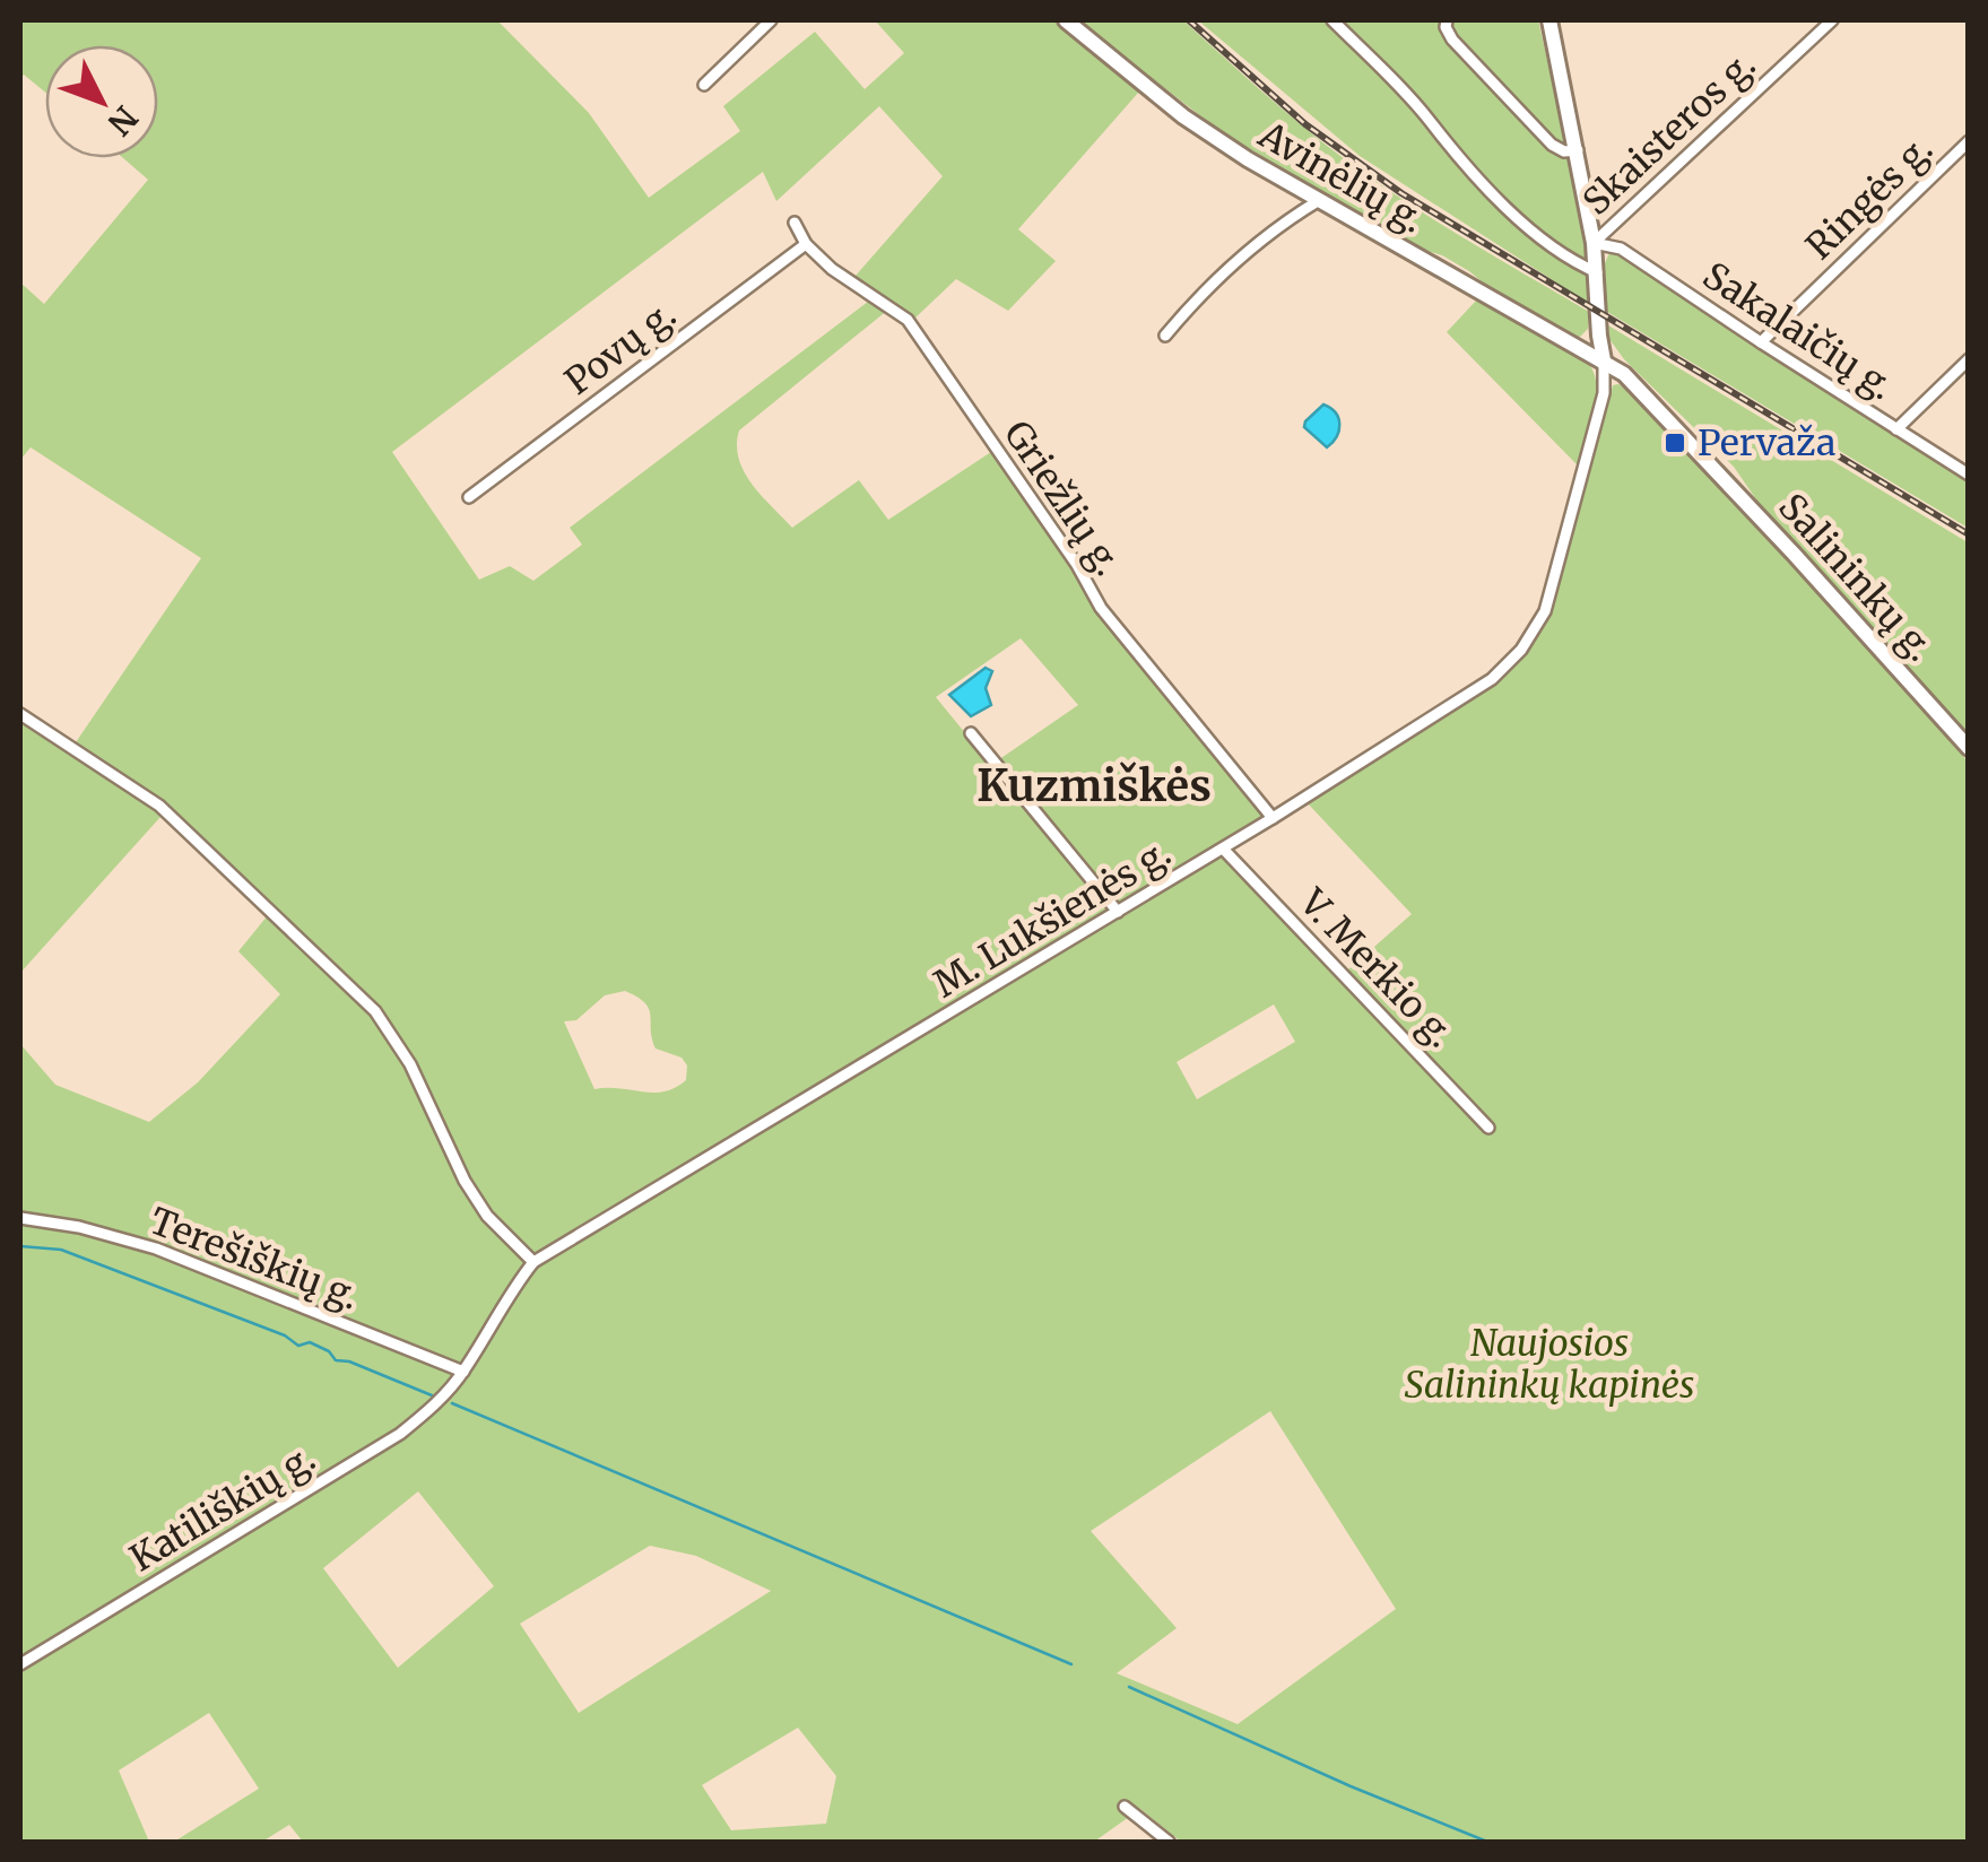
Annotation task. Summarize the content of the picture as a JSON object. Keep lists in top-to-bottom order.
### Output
{
  "streets": {
    "main road": ["Avinėlių g.", "Salininkų g."],
    "street": [
      "Skaisteros g.",
      "Ringės g.",
      "Sakalaičių g.",
      "Povų g.",
      "Griežlių g.",
      "M. Lukšienės g.",
      "V. Merkio g.",
      "Terešiškių g.",
      "Katiliškių g."
    ]
  },
  "crossings": [
    ["Skaisteros g.", "Sakalaičių g."],
    ["Avinėlių g.", "Salininkų g."],
    ["Avinėlių g.", "M. Lukšienės g."],
    ["Ringės g.", "Sakalaičių g."],
    ["Povų g.", "Griežlių g."],
    ["Griežlių g.", "M. Lukšienės g."],
    ["Salininkų g.", "M. Lukšienės g."],
    ["M. Lukšienės g.", "V. Merkio g."],
    ["M. Lukšienės g.", "Terešiškių g."],
    ["M. Lukšienės g.", "Katiliškių g."]
  ],
  "districts": ["Kuzmiškės"],
  "parks": ["Naujosios Salininkų kapinės"],
  "places": {
    "transit": ["Pervaža"]
  },
  "north": "bottom right"
}
